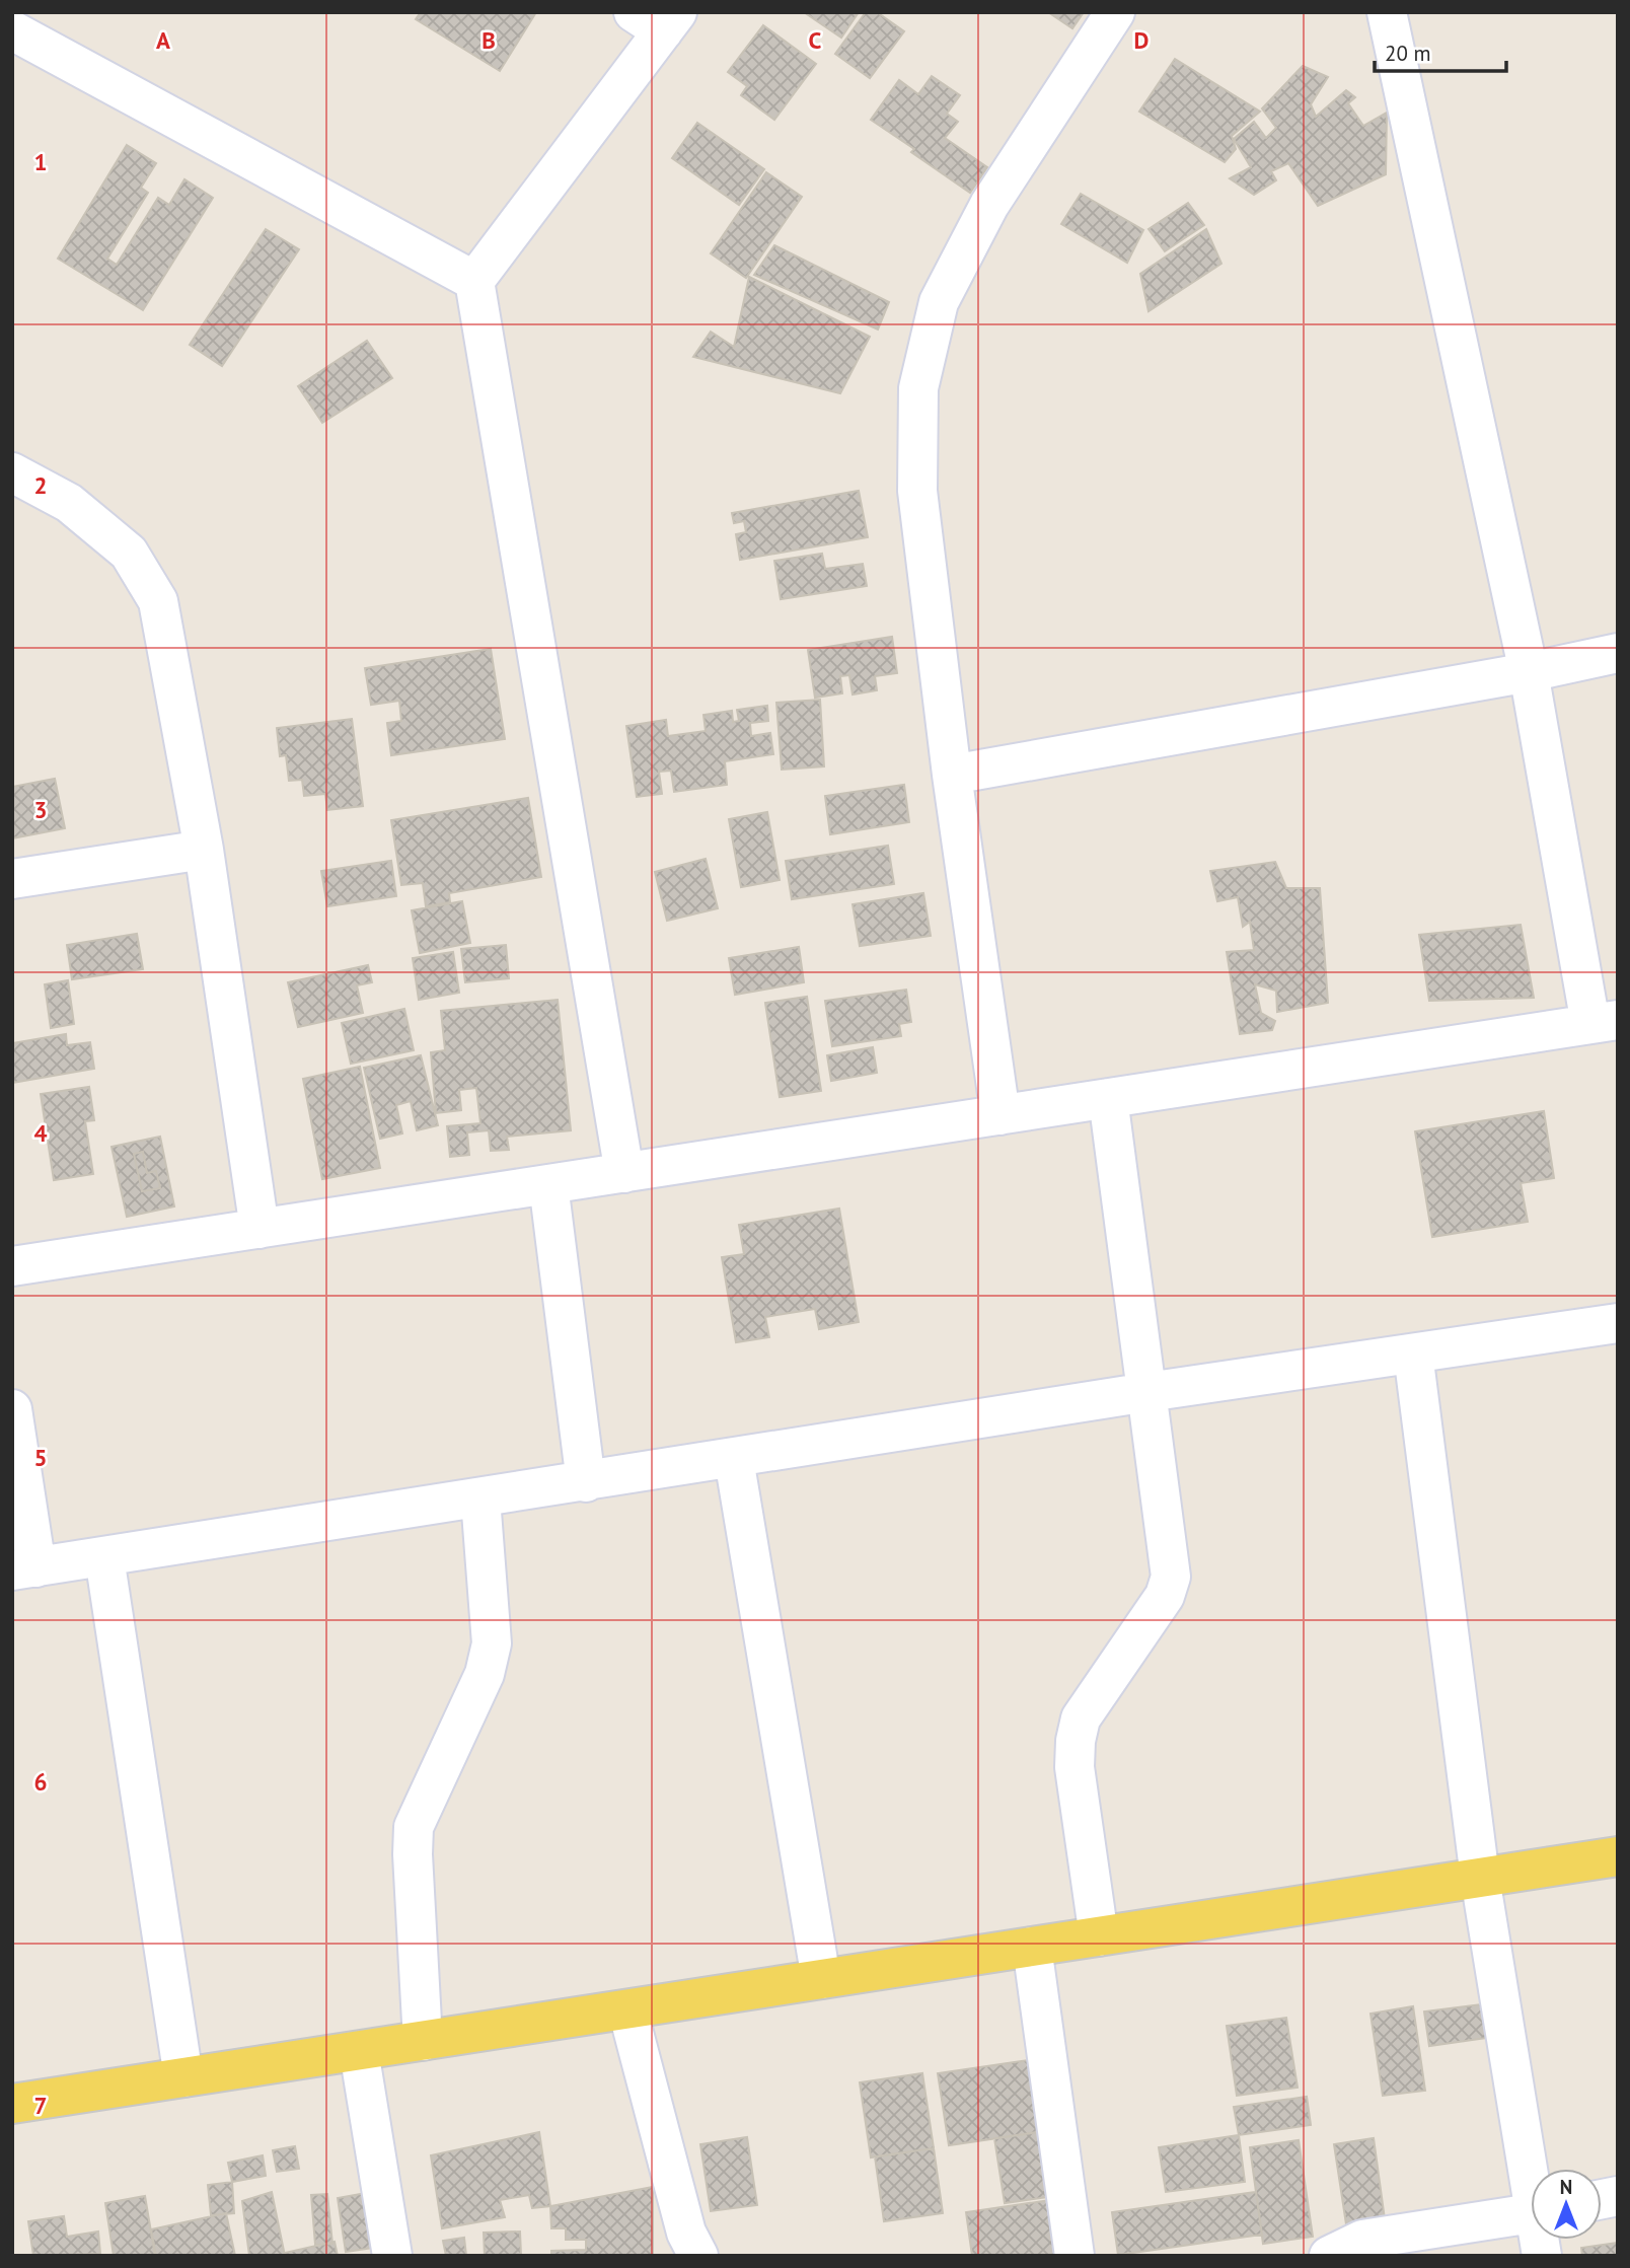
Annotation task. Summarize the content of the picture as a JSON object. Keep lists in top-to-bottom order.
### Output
{
  "scale_bar": "20 m",
  "north": "top",
  "grid": {
    "columns": [
      "A",
      "B",
      "C",
      "D"
    ],
    "rows": [
      "1",
      "2",
      "3",
      "4",
      "5",
      "6",
      "7"
    ]
  }
}
